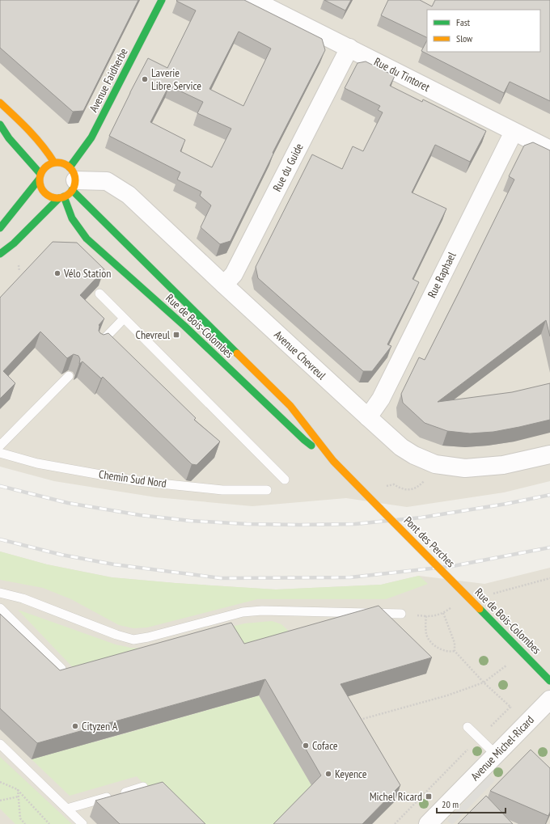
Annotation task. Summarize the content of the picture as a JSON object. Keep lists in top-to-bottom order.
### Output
{
  "streets": {
    "main road": ["Avenue Faidherbe", "Rue de Bois-Colombes", "Pont des Perches"],
    "street": [
      "Rue du Tintoret",
      "Rue du Guide",
      "Rue Raphael",
      "Avenue Chevreul",
      "Avenue Michel-Ricard"
    ],
    "lane": ["Chemin Sud Nord"]
  },
  "crossings": [
    ["Rue du Tintoret", "Rue du Guide"],
    ["Rue du Tintoret", "Rue Raphael"],
    ["Avenue Faidherbe", "Rue de Bois-Colombes"],
    ["Avenue Faidherbe", "Avenue Chevreul"],
    ["Rue du Guide", "Avenue Chevreul"],
    ["Rue Raphael", "Avenue Chevreul"],
    ["Rue de Bois-Colombes", "Avenue Chevreul"],
    ["Rue de Bois-Colombes", "Pont des Perches"]
  ],
  "places": {
    "other": [
      "Laverie Libre Service",
      "Vélo Station",
      "Cityzen A",
      "Coface",
      "Keyence"
    ],
    "transit": ["Chevreul", "Michel Ricard"]
  },
  "legend": ["Fast", "Slow"],
  "scale_bar": "20 m"
}
